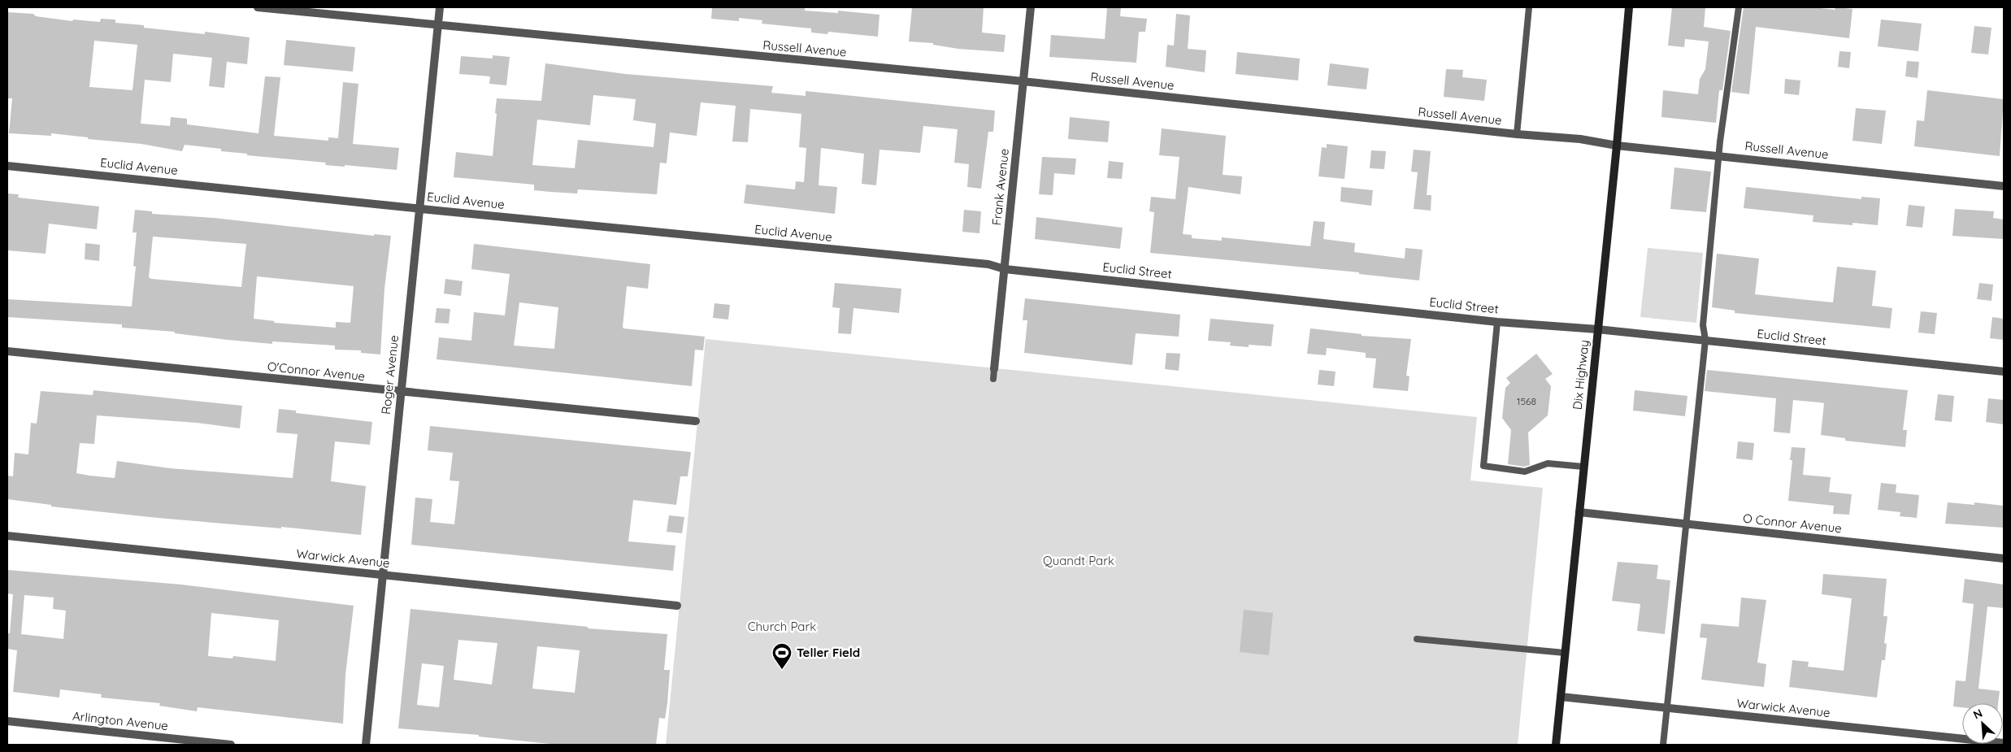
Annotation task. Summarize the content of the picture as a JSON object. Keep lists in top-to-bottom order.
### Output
{
  "streets": {
    "main road": ["Dix Highway"],
    "street": [
      "Russell Avenue",
      "Euclid Avenue",
      "Frank Avenue",
      "Euclid Street",
      "O'Connor Avenue",
      "Roger Avenue",
      "O Connor Avenue",
      "Warwick Avenue",
      "Arlington Avenue"
    ]
  },
  "crossings": [
    ["Russell Avenue", "Frank Avenue"],
    ["Russell Avenue", "Roger Avenue"],
    ["Russell Avenue", "Dix Highway"],
    ["Euclid Avenue", "Euclid Street"],
    ["Euclid Avenue", "Roger Avenue"],
    ["Frank Avenue", "Euclid Street"],
    ["Euclid Street", "Dix Highway"],
    ["O'Connor Avenue", "Roger Avenue"],
    ["Roger Avenue", "Warwick Avenue"],
    ["Dix Highway", "O Connor Avenue"],
    ["Dix Highway", "Warwick Avenue"]
  ],
  "parks": ["Quandt Park", "Church Park"],
  "places": {
    "sports": ["Teller Field"]
  },
  "house_numbers": ["1568"],
  "north": "top left"
}
